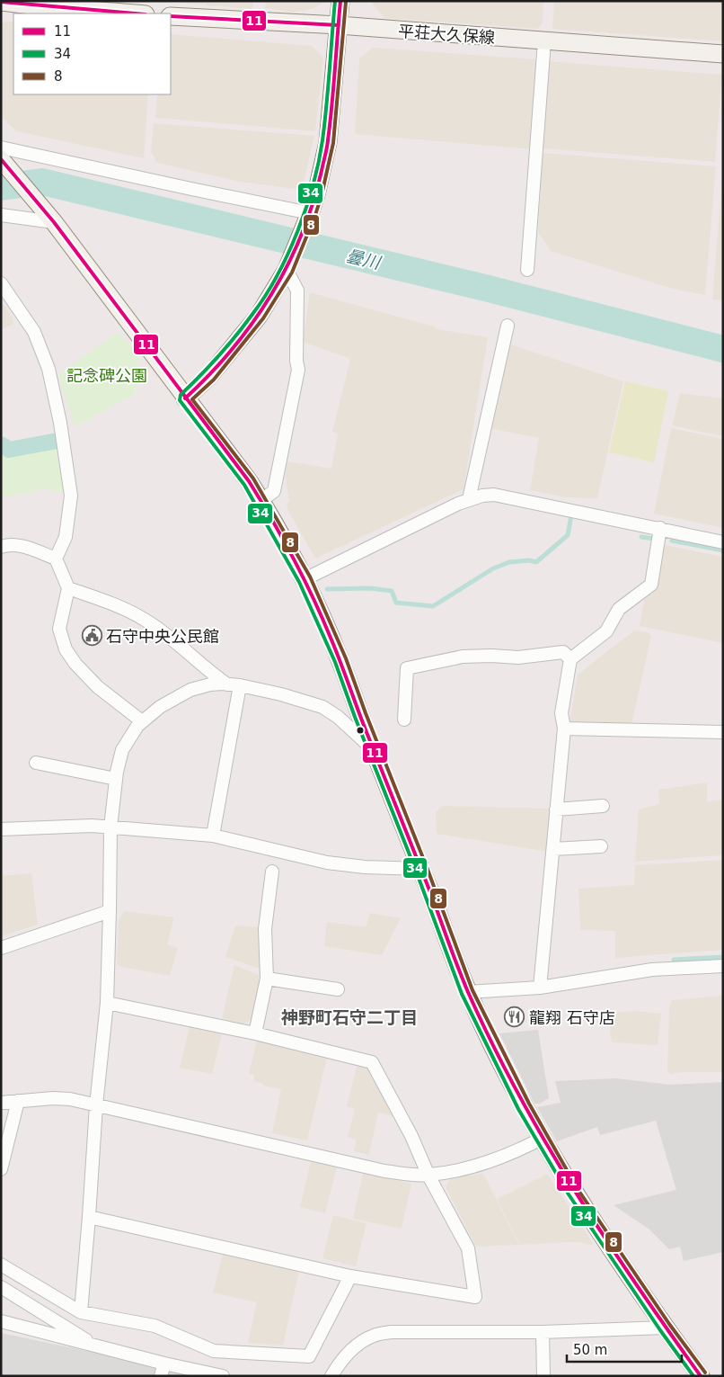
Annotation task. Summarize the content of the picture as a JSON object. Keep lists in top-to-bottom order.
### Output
{
  "streets": {
    "main road": ["平荘大久保線"]
  },
  "districts": ["神野町石守二丁目"],
  "water": ["曇川"],
  "parks": ["記念碑公園"],
  "places": {
    "public building": ["石守中央公民館"],
    "restaurant": ["龍翔 石守店"]
  },
  "lines": ["transit line 11", "transit line 34", "transit line 8"],
  "legend": ["11", "34", "8"],
  "scale_bar": "50 m"
}
